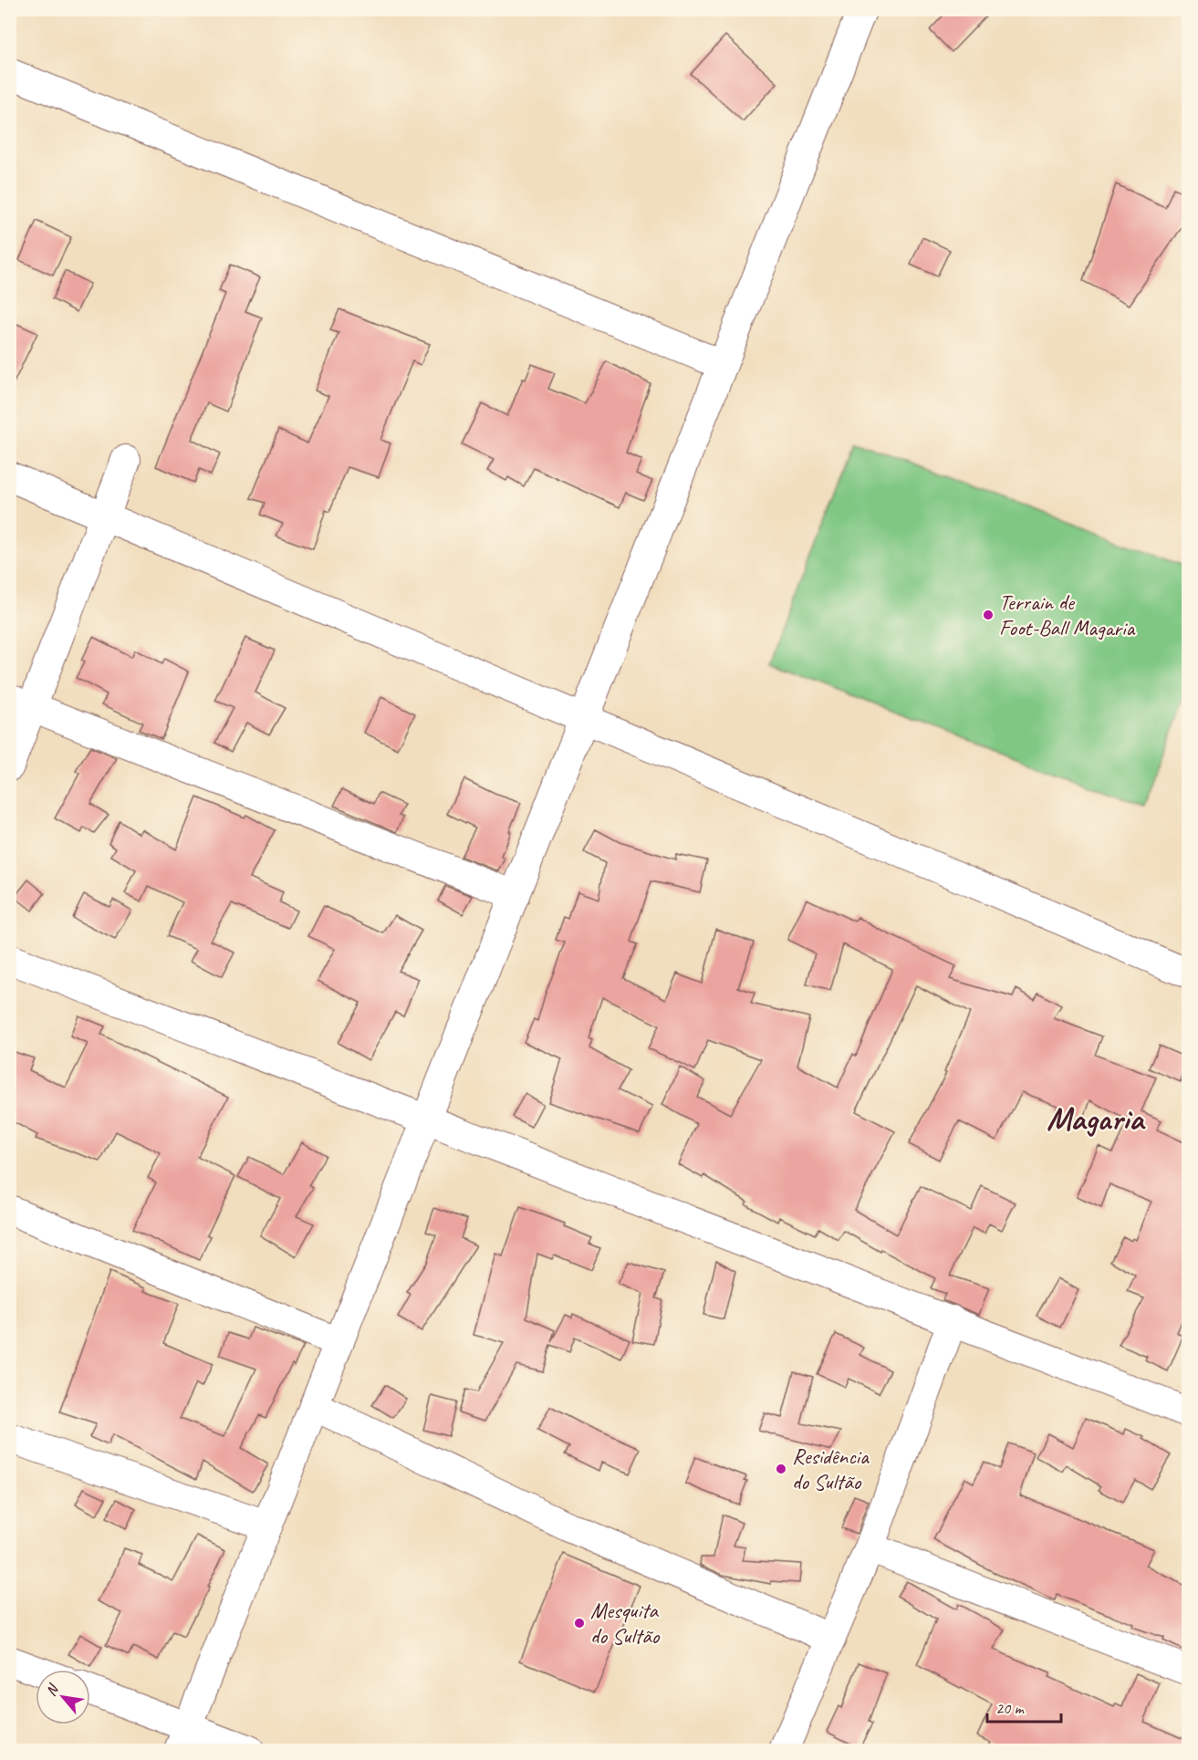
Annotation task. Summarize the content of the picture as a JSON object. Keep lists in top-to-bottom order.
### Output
{
  "districts": ["Magaria"],
  "places": ["Terrain de Foot-Ball Magaria", "Residência do Sultão", "Mesquita do Sultão"],
  "scale_bar": "20 m",
  "north": "top left"
}
